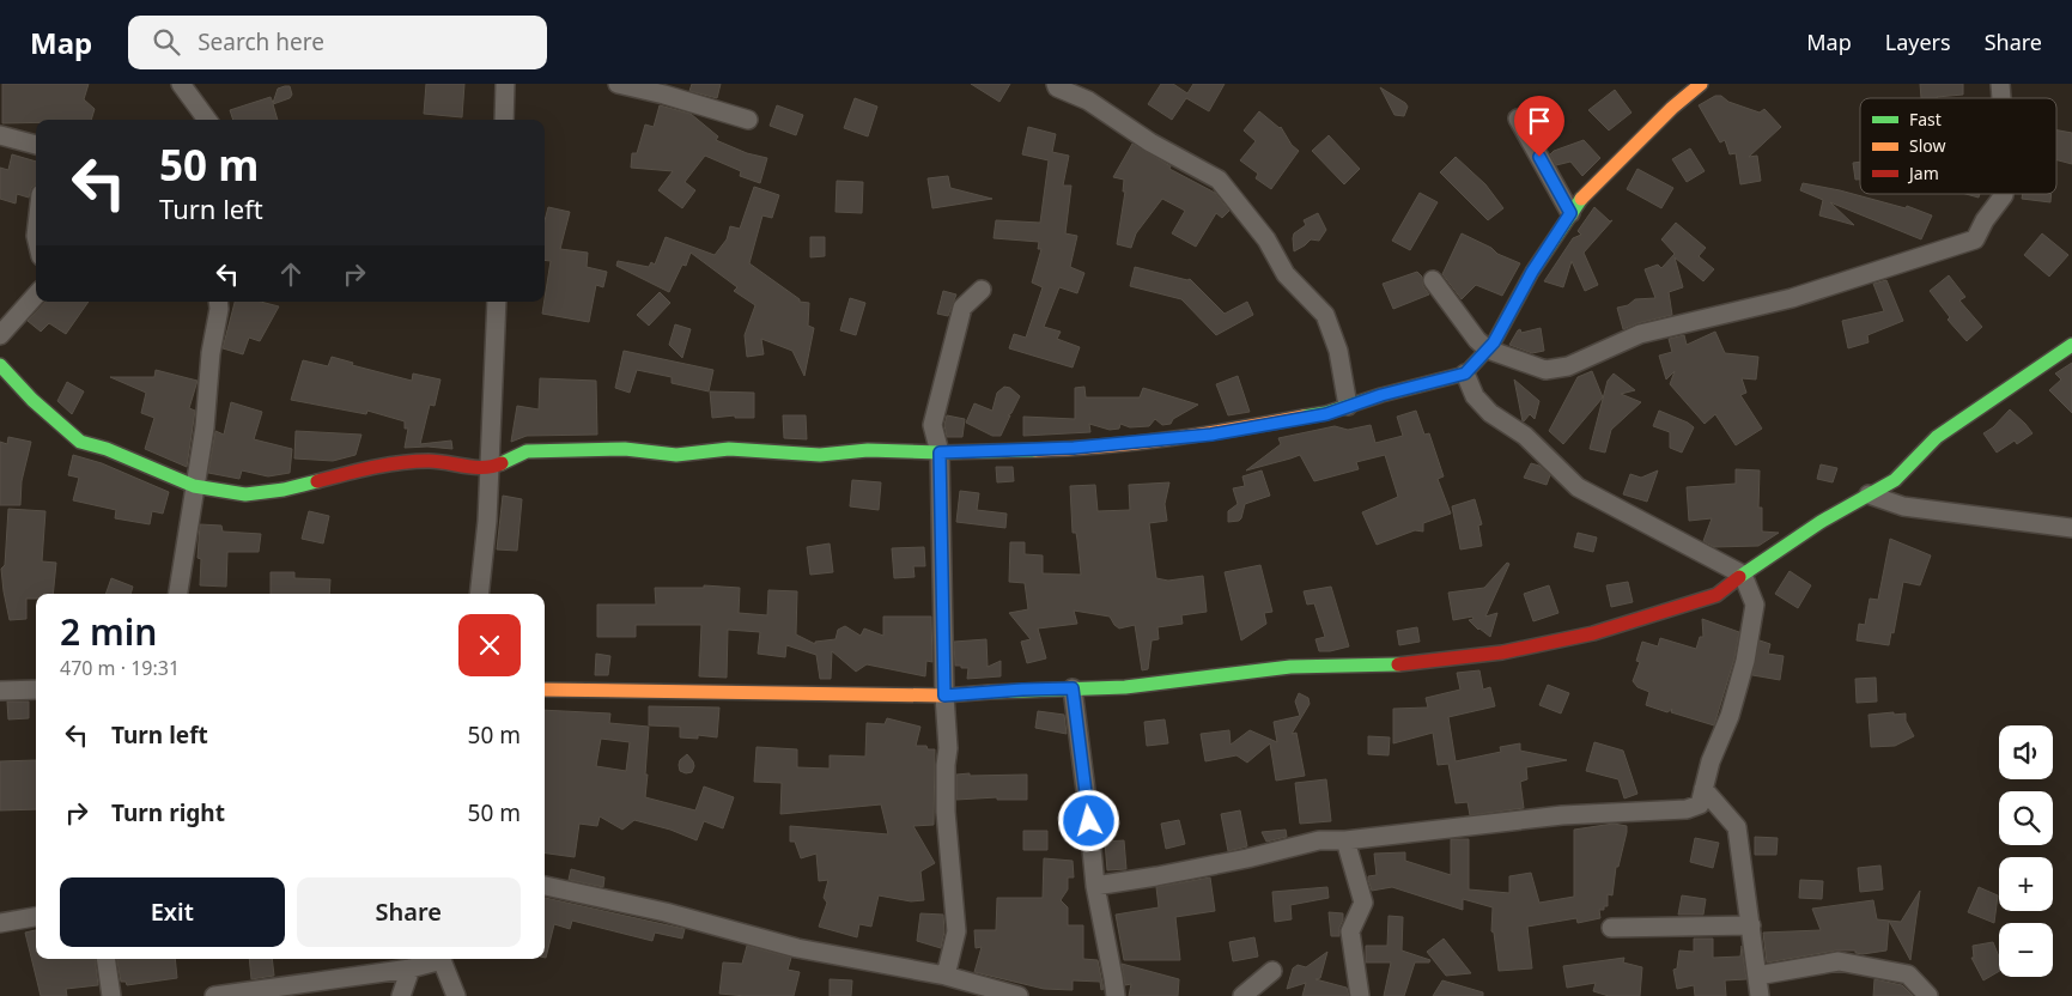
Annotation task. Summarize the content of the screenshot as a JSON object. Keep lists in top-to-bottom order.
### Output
{
  "legend": ["Fast", "Slow", "Jam"],
  "page": {
    "header": "Map",
    "search": "Search here",
    "nav": ["Map", "Layers", "Share"],
    "turn": ["50 m", "Turn left"],
    "heading": ["2 min", "470 m · 19:31"],
    "list": [
      {
        "name": "Turn left",
        "value": "50 m"
      },
      {
        "name": "Turn right",
        "value": "50 m"
      }
    ],
    "map_buttons": ["+", "−"],
    "buttons": ["Exit", "Share"]
  }
}
